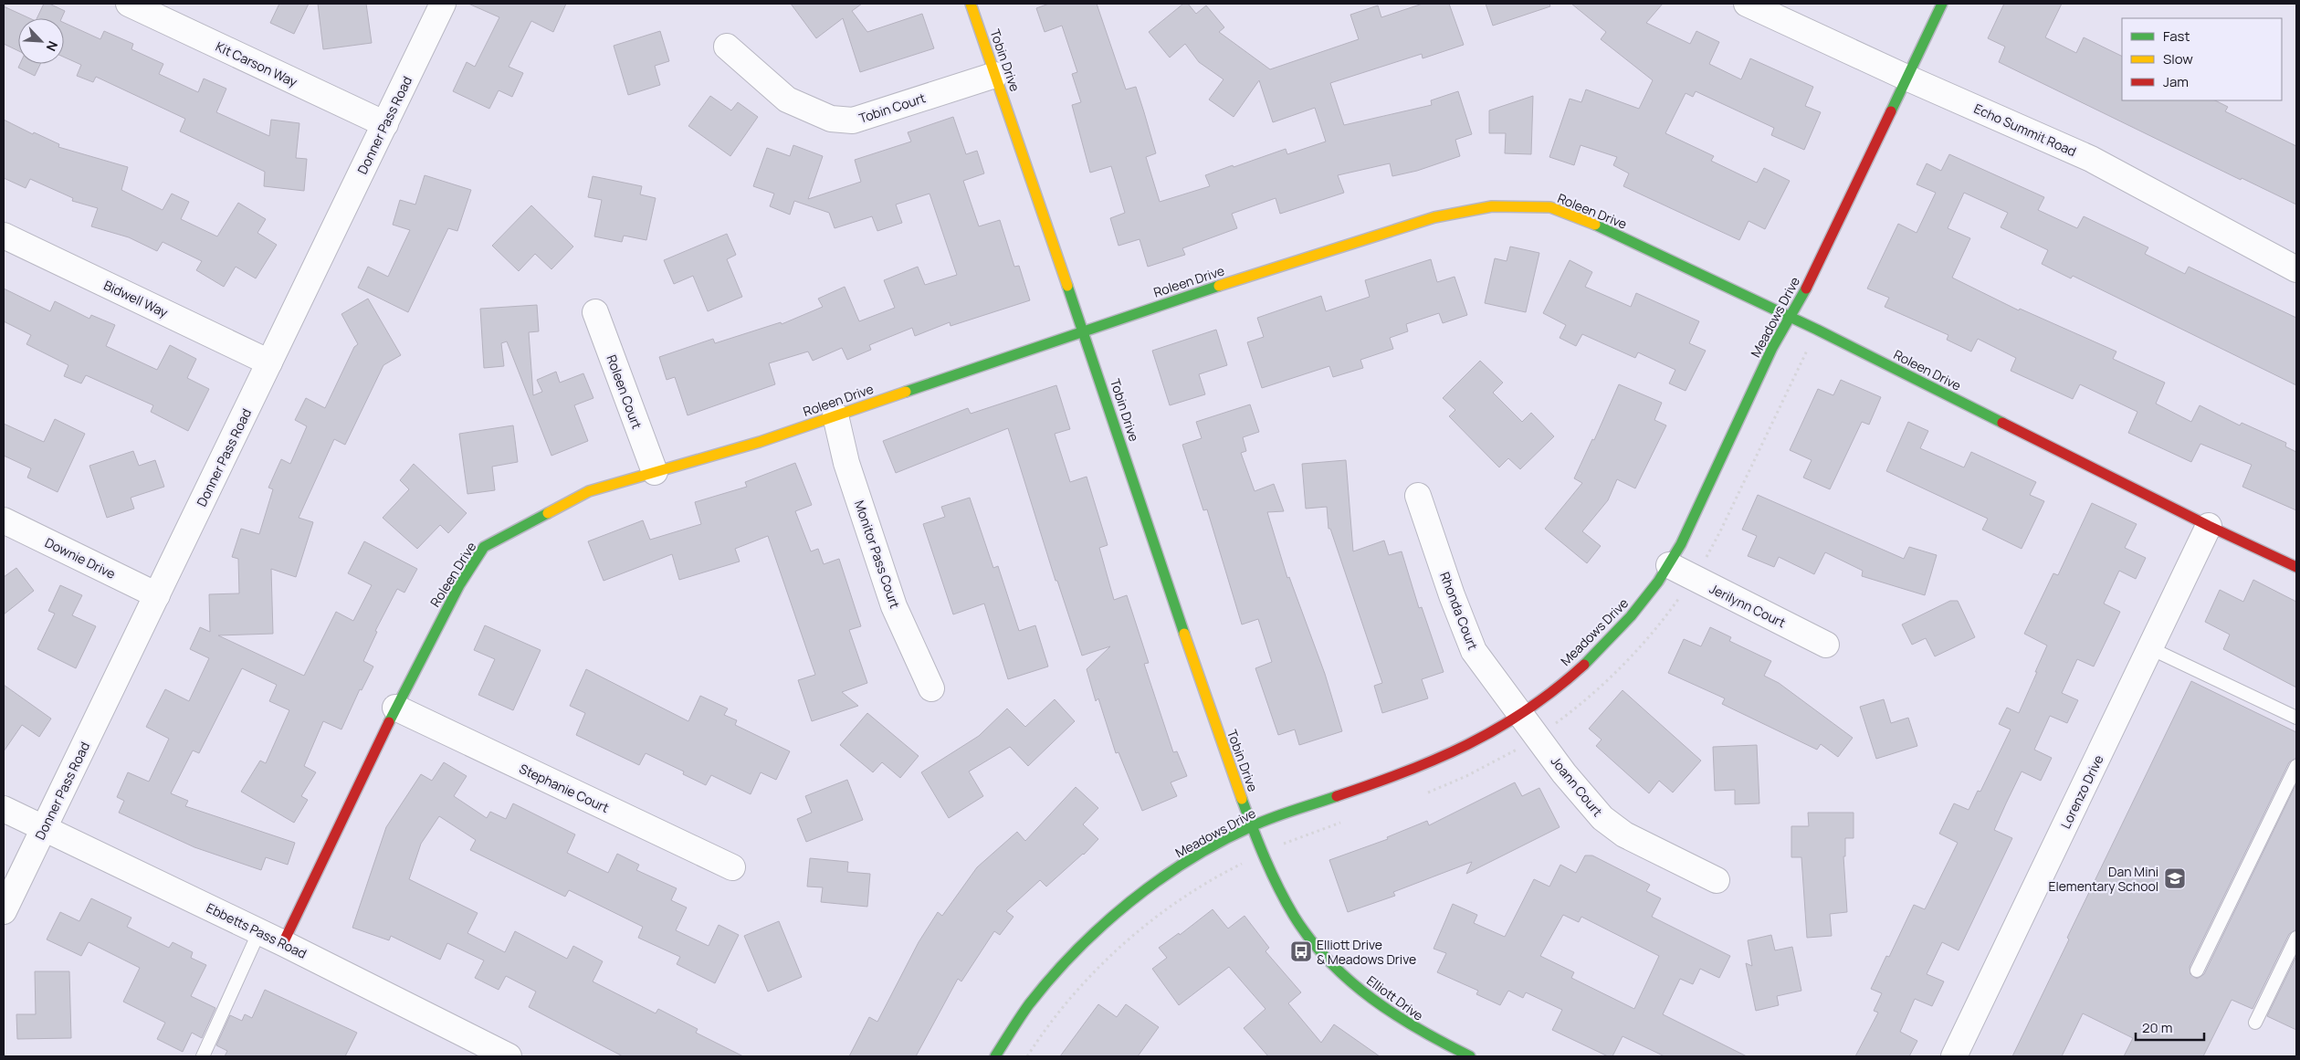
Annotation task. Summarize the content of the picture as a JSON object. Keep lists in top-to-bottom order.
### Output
{
  "streets": {
    "street": [
      "Tobin Drive",
      "Kit Carson Way",
      "Tobin Court",
      "Donner Pass Road",
      "Echo Summit Road",
      "Roleen Drive",
      "Bidwell Way",
      "Meadows Drive",
      "Roleen Court",
      "Monitor Pass Court",
      "Downie Drive",
      "Jerilynn Court",
      "Rhonda Court",
      "Joann Court",
      "Stephanie Court",
      "Lorenzo Drive",
      "Ebbetts Pass Road",
      "Elliott Drive"
    ]
  },
  "crossings": [
    ["Tobin Drive", "Tobin Court"],
    ["Tobin Drive", "Roleen Drive"],
    ["Tobin Drive", "Meadows Drive"],
    ["Tobin Drive", "Elliott Drive"],
    ["Kit Carson Way", "Donner Pass Road"],
    ["Donner Pass Road", "Bidwell Way"],
    ["Donner Pass Road", "Downie Drive"],
    ["Donner Pass Road", "Ebbetts Pass Road"],
    ["Echo Summit Road", "Meadows Drive"],
    ["Roleen Drive", "Meadows Drive"],
    ["Roleen Drive", "Roleen Court"],
    ["Roleen Drive", "Monitor Pass Court"],
    ["Roleen Drive", "Stephanie Court"],
    ["Roleen Drive", "Lorenzo Drive"],
    ["Roleen Drive", "Ebbetts Pass Road"],
    ["Meadows Drive", "Jerilynn Court"],
    ["Meadows Drive", "Rhonda Court"],
    ["Meadows Drive", "Joann Court"],
    ["Meadows Drive", "Elliott Drive"],
    ["Rhonda Court", "Joann Court"]
  ],
  "places": {
    "school or university": ["Dan Mini Elementary School"],
    "bus stop": ["Elliott Drive & Meadows Drive"]
  },
  "legend": ["Fast", "Slow", "Jam"],
  "scale_bar": "20 m",
  "north": "bottom right"
}
